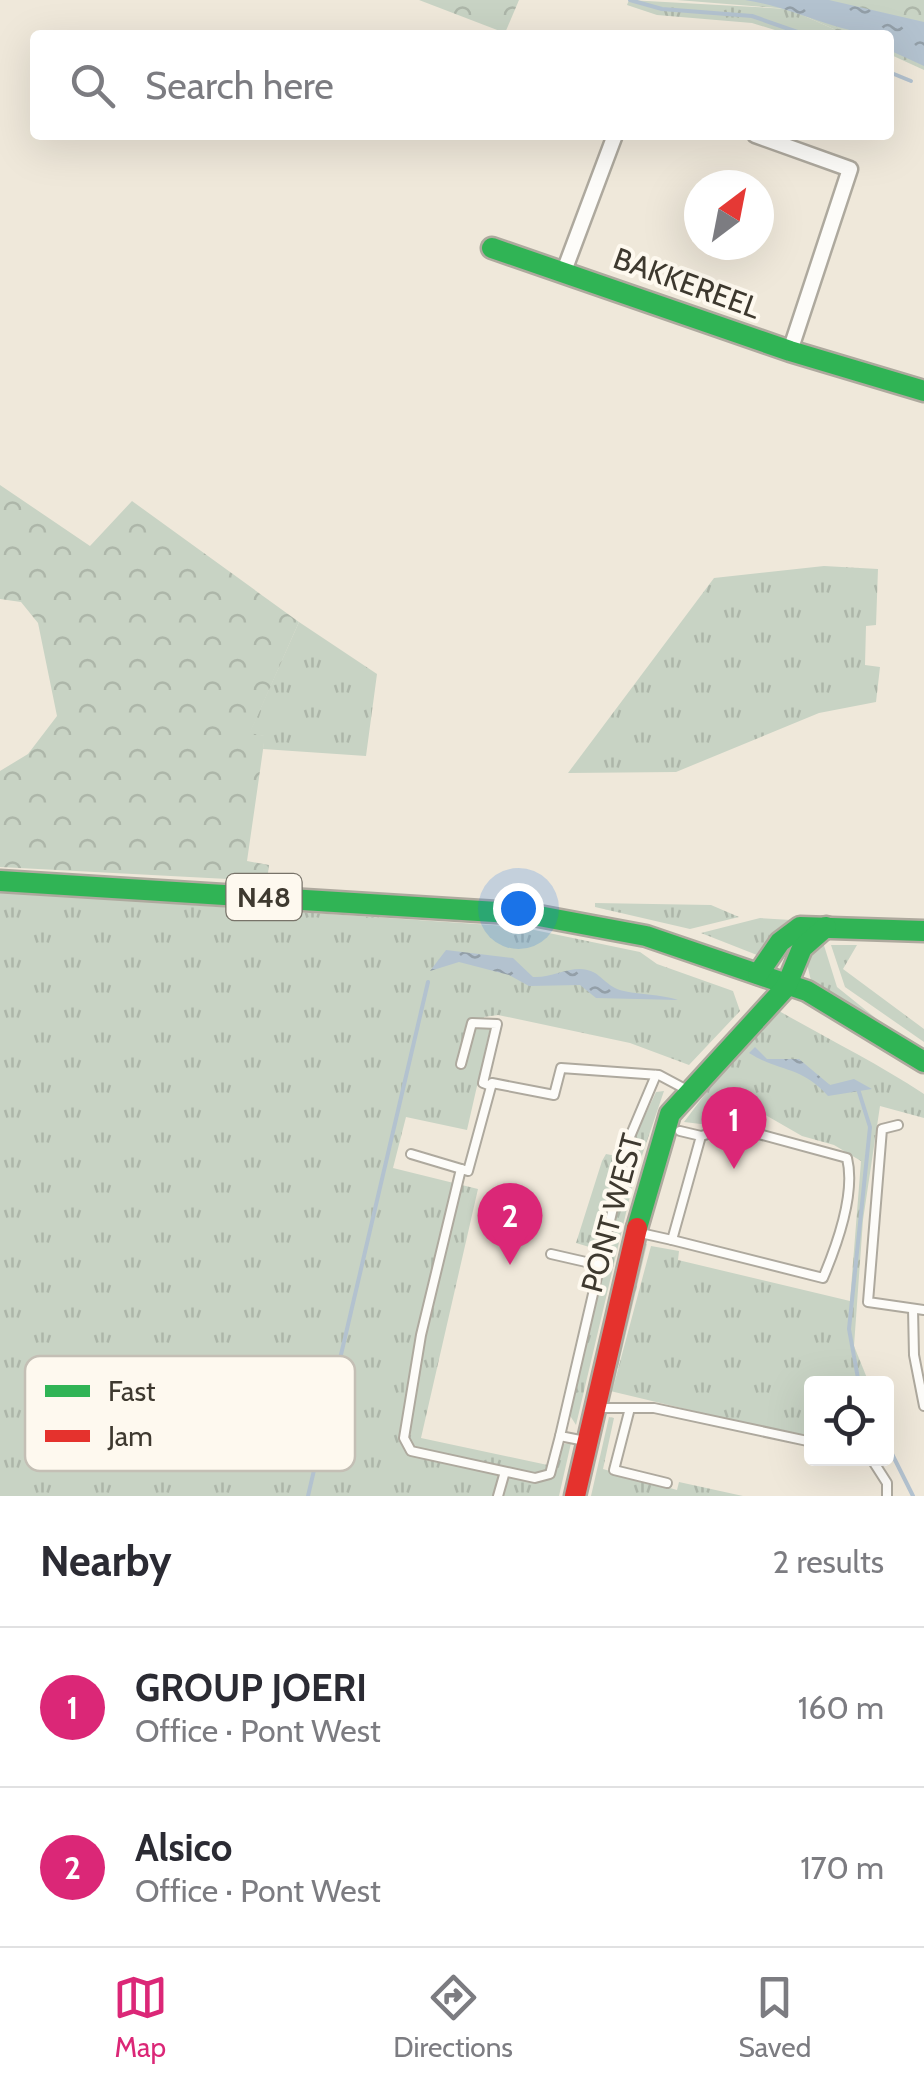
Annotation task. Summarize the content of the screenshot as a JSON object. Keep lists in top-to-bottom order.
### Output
{
  "streets": {
    "main road": ["BAKKEREEL", "N48", "PONT WEST"]
  },
  "crossings": [
    ["N48", "PONT WEST"]
  ],
  "legend": ["Fast", "Jam"],
  "north": "top right",
  "page": {
    "search": "Search here",
    "pins": ["1", "2"],
    "heading": ["Nearby", "2 results"],
    "list": [
      {
        "mark": "1",
        "name": "GROUP JOERI",
        "note": "Office · Pont West",
        "value": "160 m"
      },
      {
        "mark": "2",
        "name": "Alsico",
        "note": "Office · Pont West",
        "value": "170 m"
      }
    ],
    "nav": ["Map", "Directions", "Saved"]
  }
}
